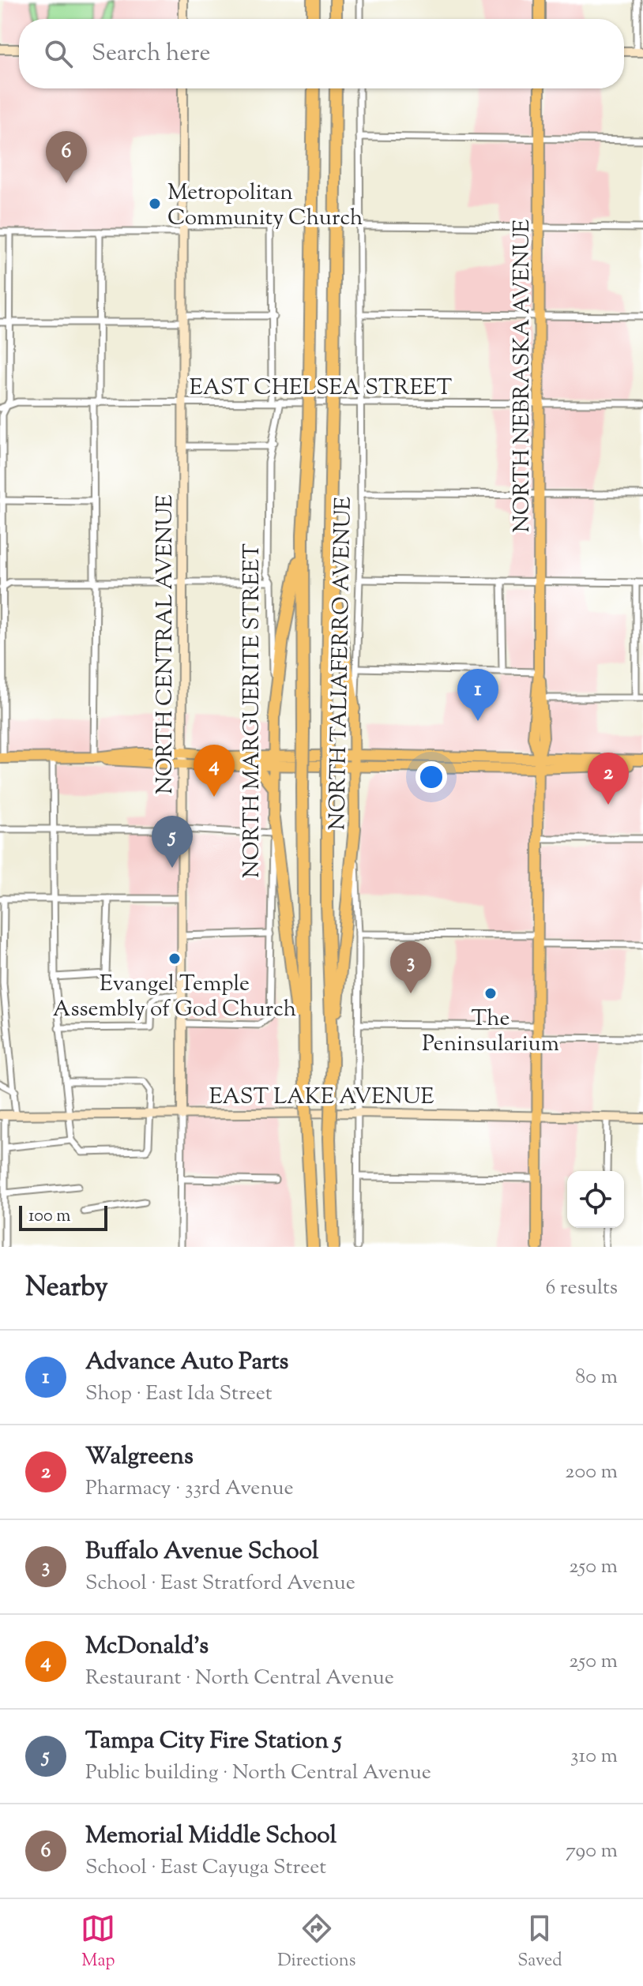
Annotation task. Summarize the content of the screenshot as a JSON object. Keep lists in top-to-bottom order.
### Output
{
  "streets": {
    "main road": ["NORTH NEBRASKA AVENUE", "NORTH TALIAFERRO AVENUE", "NORTH MARGUERITE STREET"],
    "street": ["EAST CHELSEA STREET", "NORTH CENTRAL AVENUE", "EAST LAKE AVENUE"]
  },
  "crossings": [
    ["NORTH NEBRASKA AVENUE", "EAST CHELSEA STREET"],
    ["NORTH NEBRASKA AVENUE", "EAST LAKE AVENUE"],
    ["EAST CHELSEA STREET", "NORTH CENTRAL AVENUE"],
    ["EAST CHELSEA STREET", "NORTH TALIAFERRO AVENUE"],
    ["EAST CHELSEA STREET", "NORTH MARGUERITE STREET"],
    ["NORTH CENTRAL AVENUE", "NORTH MARGUERITE STREET"],
    ["NORTH CENTRAL AVENUE", "EAST LAKE AVENUE"],
    ["NORTH TALIAFERRO AVENUE", "EAST LAKE AVENUE"]
  ],
  "places": ["Metropolitan Community Church", "Evangel Temple Assembly of God Church", "The Peninsularium"],
  "scale_bar": "100 m",
  "page": {
    "search": "Search here",
    "pins": [
      "6",
      "1",
      "4",
      "2",
      "5",
      "3"
    ],
    "scale": "100 m",
    "heading": ["Nearby", "6 results"],
    "list": [
      {
        "mark": "1",
        "name": "Advance Auto Parts",
        "note": "Shop · East Ida Street",
        "value": "80 m"
      },
      {
        "mark": "2",
        "name": "Walgreens",
        "note": "Pharmacy · 33rd Avenue",
        "value": "200 m"
      },
      {
        "mark": "3",
        "name": "Buffalo Avenue School",
        "note": "School · East Stratford Avenue",
        "value": "250 m"
      },
      {
        "mark": "4",
        "name": "McDonald's",
        "note": "Restaurant · North Central Avenue",
        "value": "250 m"
      },
      {
        "mark": "5",
        "name": "Tampa City Fire Station 5",
        "note": "Public building · North Central Avenue",
        "value": "310 m"
      },
      {
        "mark": "6",
        "name": "Memorial Middle School",
        "note": "School · East Cayuga Street",
        "value": "790 m"
      }
    ],
    "nav": ["Map", "Directions", "Saved"]
  }
}
